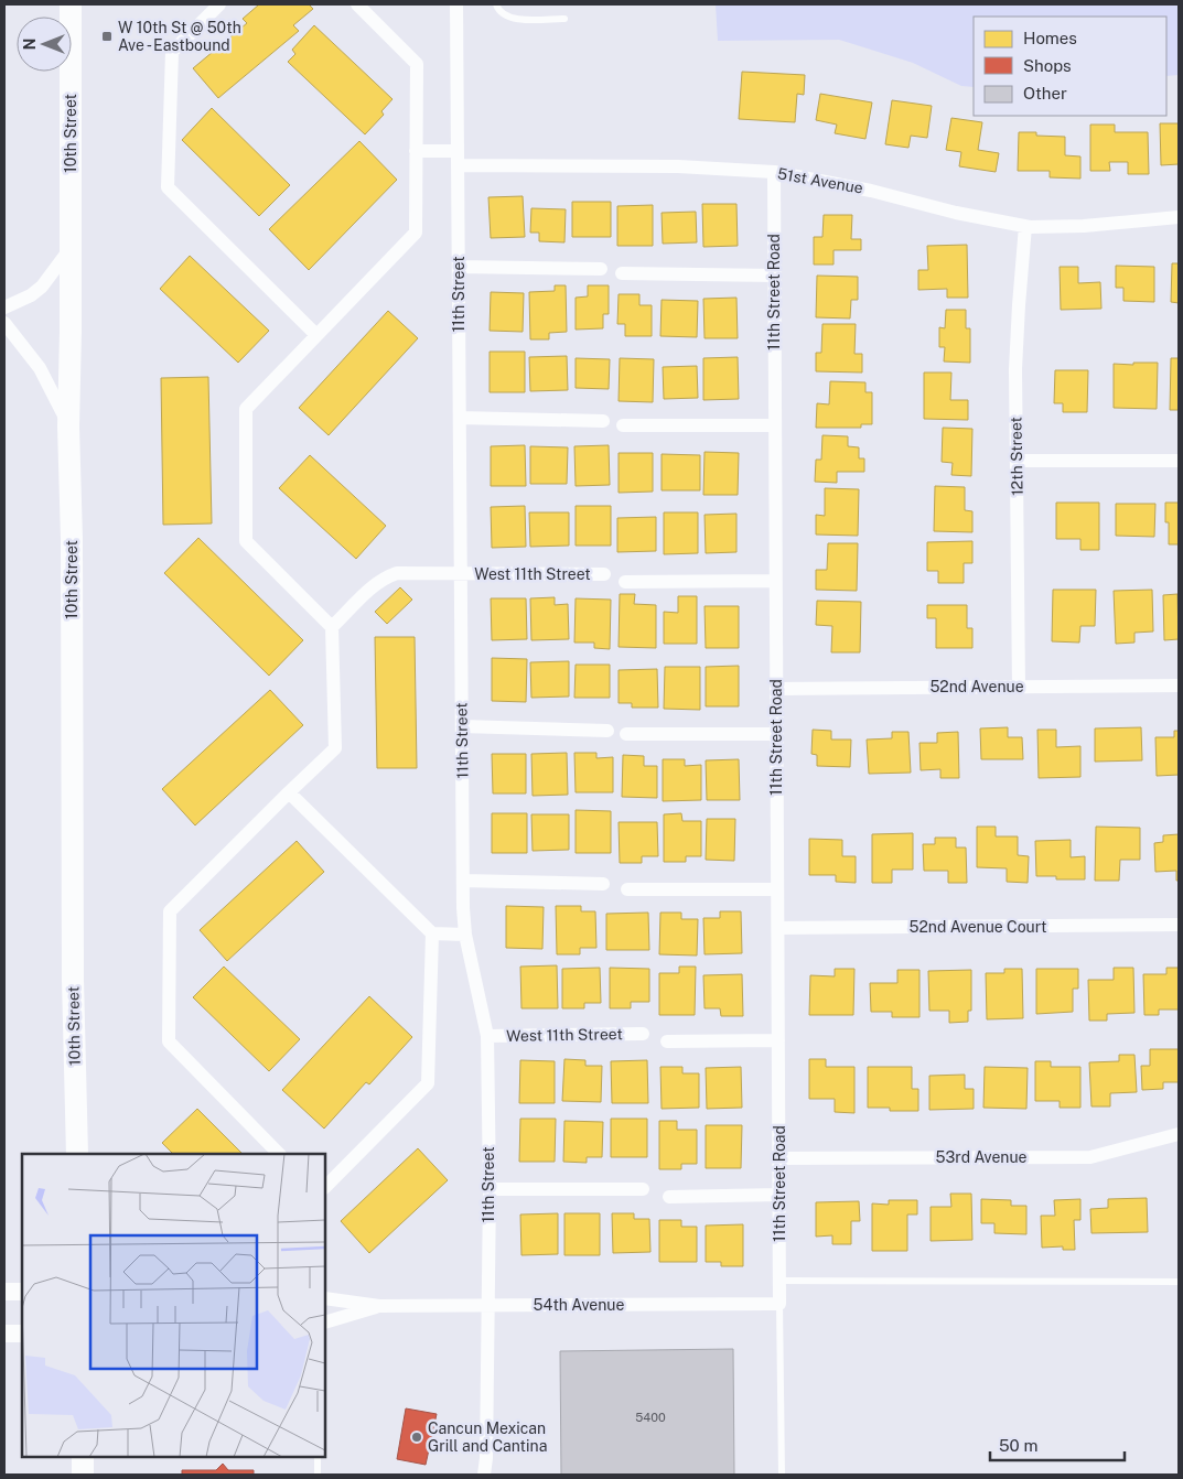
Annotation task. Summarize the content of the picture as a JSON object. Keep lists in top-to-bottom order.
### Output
{
  "streets": {
    "main road": ["10th Street"],
    "street": [
      "51st Avenue",
      "11th Street Road",
      "11th Street",
      "12th Street",
      "West 11th Street",
      "52nd Avenue",
      "52nd Avenue Court",
      "53rd Avenue",
      "54th Avenue"
    ]
  },
  "crossings": [
    ["51st Avenue", "11th Street Road"],
    ["51st Avenue", "11th Street"],
    ["51st Avenue", "12th Street"],
    ["11th Street Road", "52nd Avenue"],
    ["11th Street Road", "52nd Avenue Court"],
    ["11th Street Road", "53rd Avenue"],
    ["11th Street Road", "54th Avenue"],
    ["11th Street", "West 11th Street"],
    ["11th Street", "54th Avenue"],
    ["12th Street", "52nd Avenue"]
  ],
  "places": {
    "transit": ["W 10th St @ 50th Ave - Eastbound"],
    "other": ["Cancun Mexican Grill and Cantina"]
  },
  "house_numbers": ["5400"],
  "legend": ["Homes", "Shops", "Other"],
  "scale_bar": "50 m",
  "north": "left"
}
